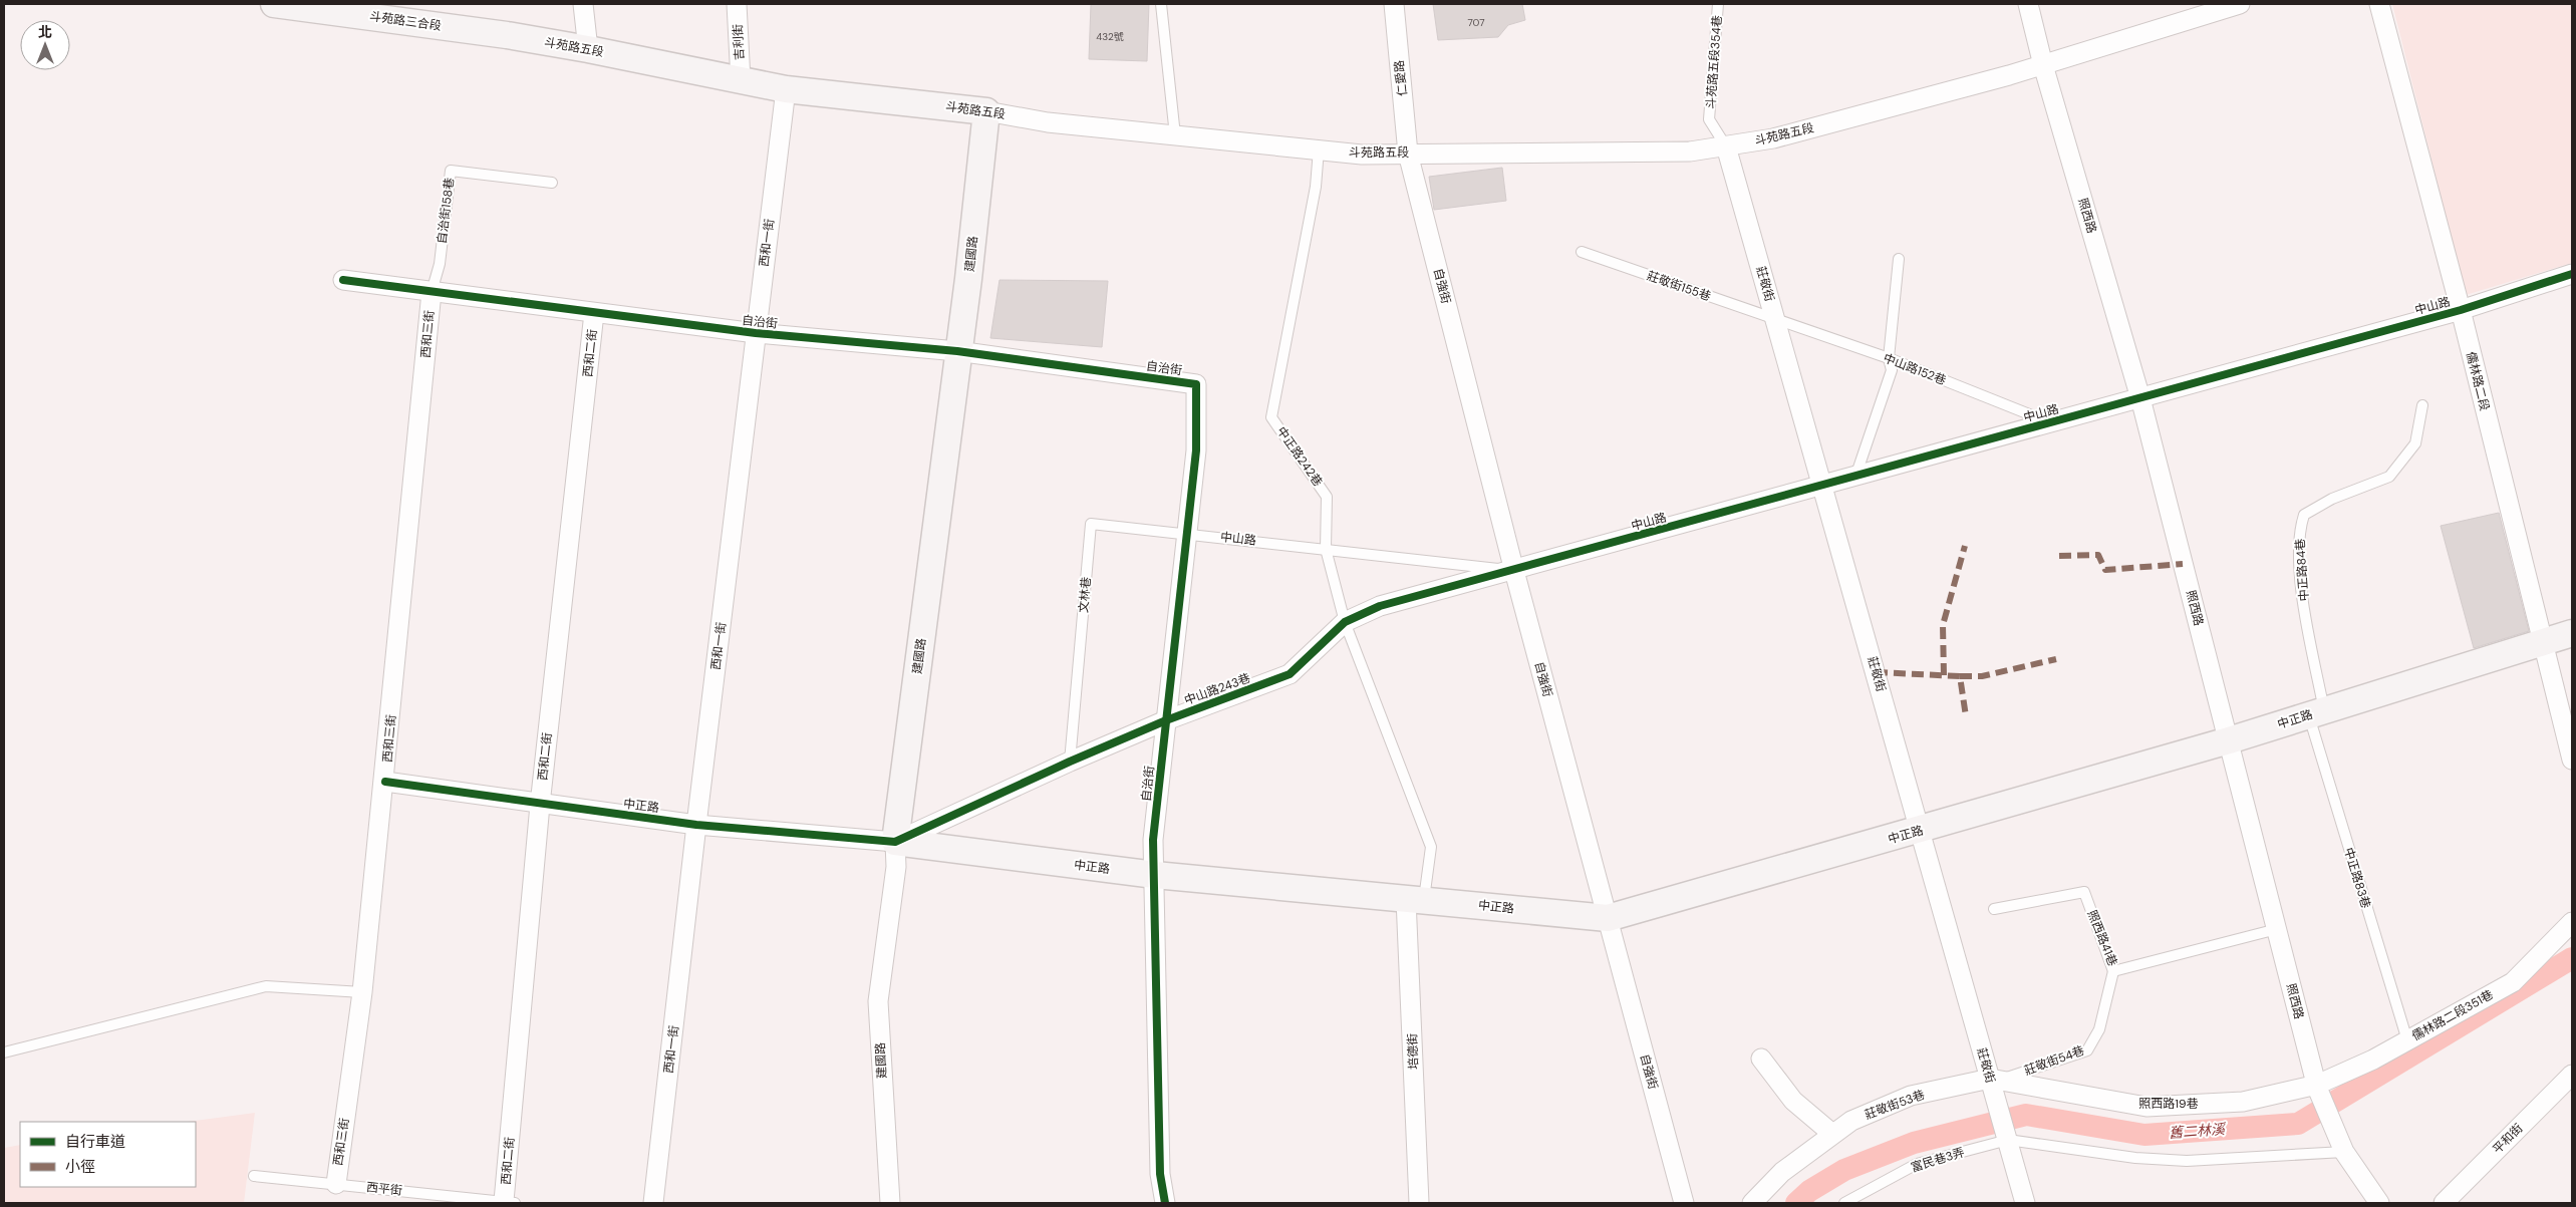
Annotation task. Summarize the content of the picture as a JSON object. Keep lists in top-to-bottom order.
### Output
{
  "streets": {
    "main road": [
      "斗苑路三合段",
      "斗苑路五段",
      "建國路",
      "中正路"
    ],
    "street": [
      "吉利街",
      "仁愛路",
      "照西路",
      "西和一街",
      "莊敬街",
      "自強街",
      "中山路",
      "自治街",
      "西和三街",
      "西和二街",
      "儒林路二段",
      "中山路243巷",
      "儒林路二段351巷",
      "培德街",
      "照西路19巷",
      "莊敬街53巷",
      "平和街"
    ],
    "lane": [
      "斗苑路五段354巷",
      "自治街158巷",
      "莊敬街155巷",
      "中山路152巷",
      "中正路242巷",
      "中正路84巷",
      "文林巷",
      "中正路83巷",
      "照西路41巷",
      "莊敬街54巷",
      "富民巷3弄",
      "西平街"
    ]
  },
  "crossings": [
    ["斗苑路三合段", "斗苑路五段"],
    ["吉利街", "斗苑路五段"],
    ["斗苑路五段", "斗苑路五段354巷"],
    ["斗苑路五段", "仁愛路"],
    ["斗苑路五段", "照西路"],
    ["斗苑路五段", "西和一街"],
    ["斗苑路五段", "建國路"],
    ["斗苑路五段", "莊敬街"],
    ["斗苑路五段", "自強街"],
    ["斗苑路五段", "中正路242巷"],
    ["斗苑路五段354巷", "莊敬街"],
    ["仁愛路", "自強街"],
    ["自治街158巷", "自治街"],
    ["自治街158巷", "西和三街"],
    ["照西路", "中山路"],
    ["照西路", "中正路"],
    ["照西路", "照西路41巷"],
    ["照西路", "儒林路二段351巷"],
    ["照西路", "照西路19巷"],
    ["西和一街", "自治街"],
    ["西和一街", "中正路"],
    ["建國路", "自治街"],
    ["建國路", "中山路243巷"],
    ["建國路", "中正路"],
    ["莊敬街", "莊敬街155巷"],
    ["莊敬街", "中山路"],
    ["莊敬街", "中山路152巷"],
    ["莊敬街", "中正路"],
    ["莊敬街", "莊敬街54巷"],
    ["莊敬街", "照西路19巷"],
    ["莊敬街", "莊敬街53巷"],
    ["莊敬街", "富民巷3弄"],
    ["自強街", "中山路"],
    ["自強街", "中山路243巷"],
    ["自強街", "中正路"],
    ["莊敬街155巷", "中山路152巷"],
    ["中山路", "自治街"],
    ["中山路", "中山路152巷"],
    ["中山路", "儒林路二段"],
    ["中山路", "中正路242巷"],
    ["中山路", "文林巷"],
    ["中山路", "中山路243巷"],
    ["自治街", "西和三街"],
    ["自治街", "西和二街"],
    ["自治街", "文林巷"],
    ["自治街", "中山路243巷"],
    ["自治街", "中正路"],
    ["西和三街", "中正路"],
    ["西和三街", "西平街"],
    ["西和二街", "中正路"],
    ["西和二街", "西平街"],
    ["儒林路二段", "中正路"],
    ["中正路242巷", "中山路243巷"],
    ["中正路242巷", "中正路"],
    ["中正路242巷", "培德街"],
    ["中正路84巷", "中正路"],
    ["中正路84巷", "中正路83巷"],
    ["文林巷", "中山路243巷"],
    ["中山路243巷", "中正路"],
    ["中正路", "中正路83巷"],
    ["中正路", "培德街"],
    ["中正路83巷", "儒林路二段351巷"],
    ["照西路41巷", "莊敬街54巷"],
    ["儒林路二段351巷", "照西路19巷"],
    ["莊敬街54巷", "照西路19巷"],
    ["莊敬街54巷", "莊敬街53巷"],
    ["照西路19巷", "莊敬街53巷"]
  ],
  "water": ["舊二林溪"],
  "house_numbers": ["707", "432號"],
  "legend": ["自行車道", "小徑"],
  "north": "top"
}
